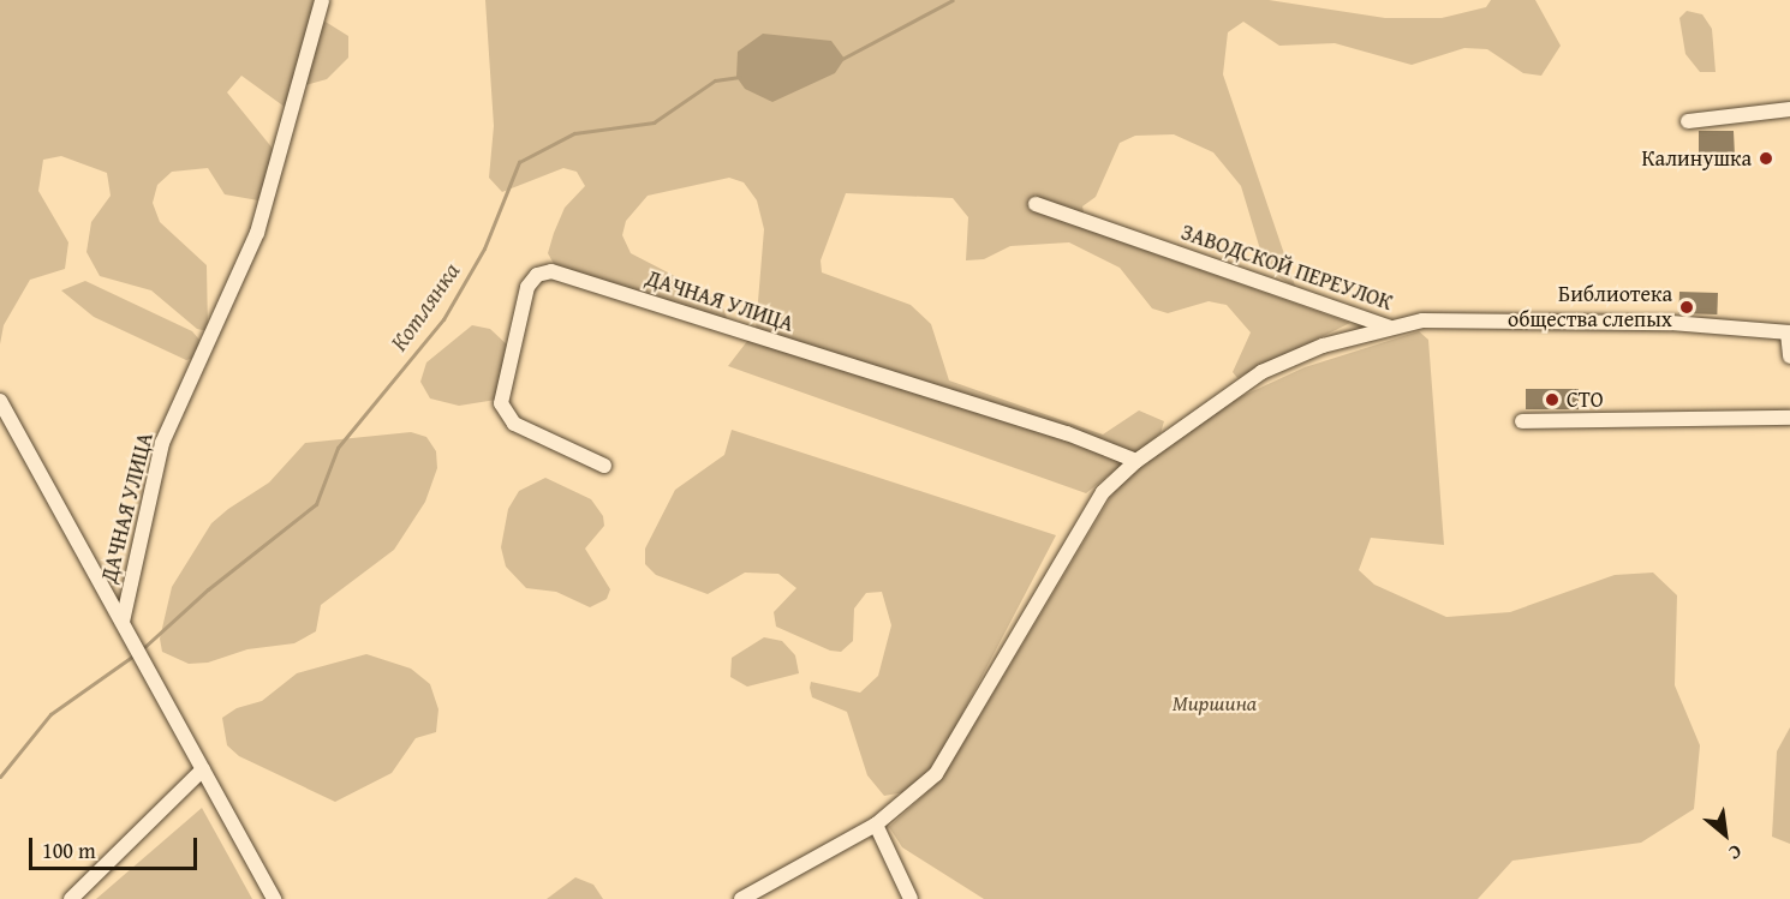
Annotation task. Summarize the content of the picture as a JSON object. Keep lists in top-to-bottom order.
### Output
{
  "streets": {
    "street": ["ЗАВОДСКОЙ ПЕРЕУЛОК", "ДАЧНАЯ УЛИЦА"]
  },
  "water": ["Котлянка"],
  "parks": ["Миршина"],
  "places": ["Калинушка", "Библиотека общества слепых", "СТО"],
  "scale_bar": "100 m",
  "north": "bottom right"
}
